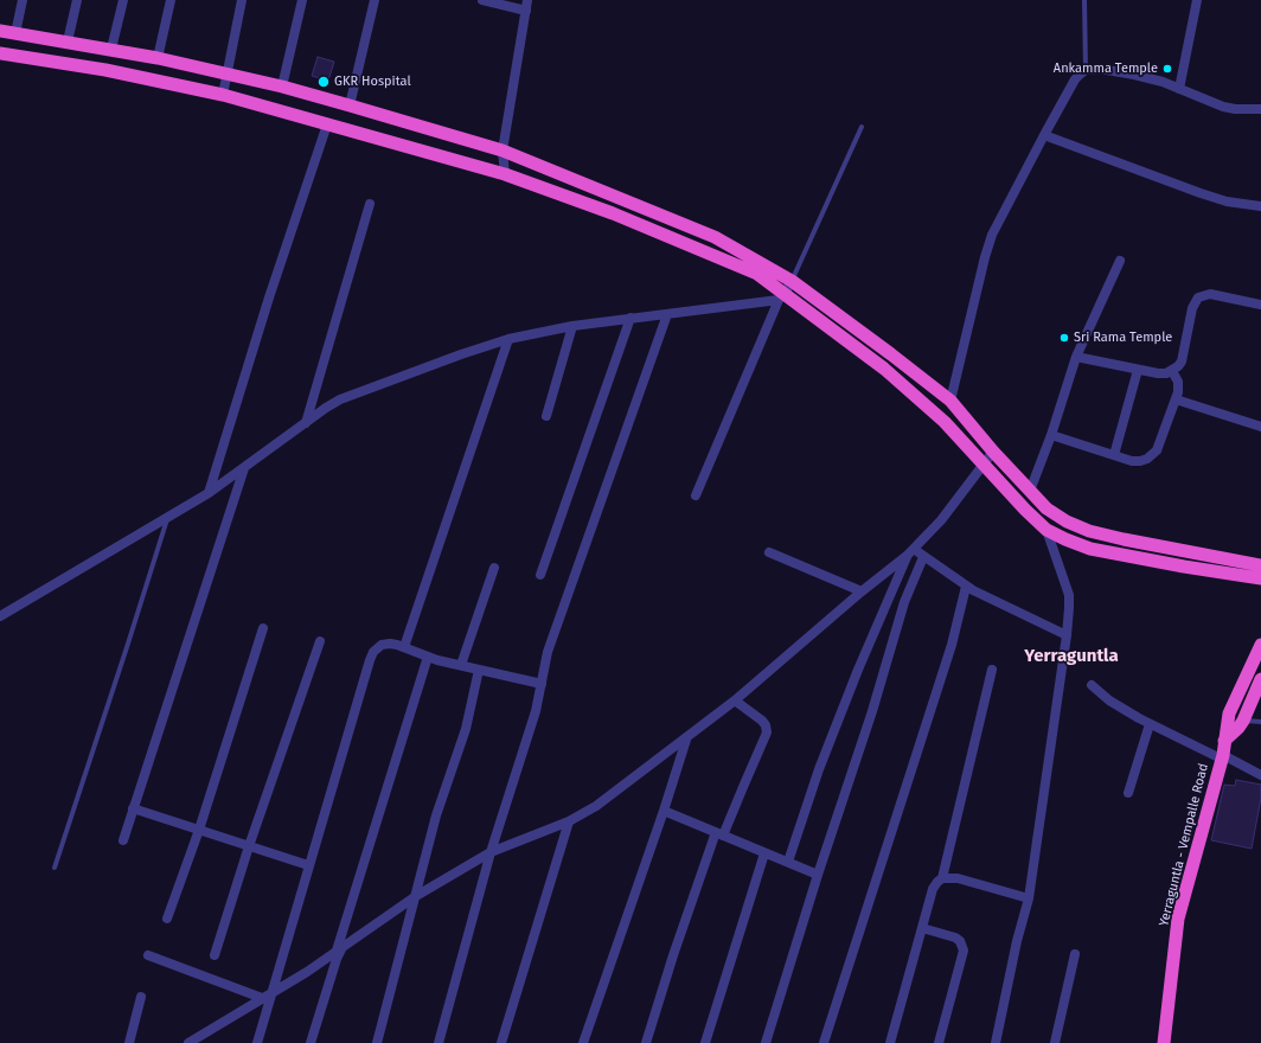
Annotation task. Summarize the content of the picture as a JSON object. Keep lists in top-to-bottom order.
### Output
{
  "streets": {
    "highway": ["Yerraguntla - Vempalle Road"]
  },
  "districts": ["Yerraguntla"],
  "places": ["Ankamma Temple", "GKR Hospital", "Sri Rama Temple"]
}
